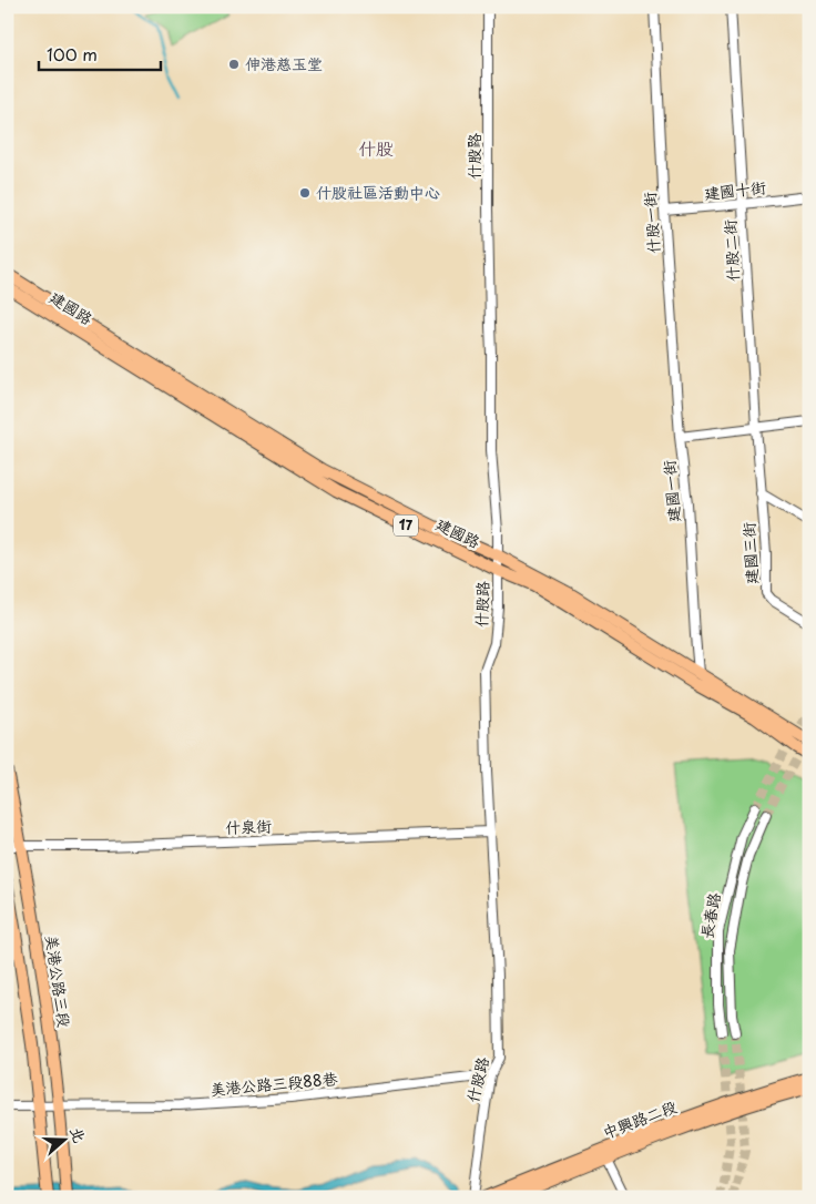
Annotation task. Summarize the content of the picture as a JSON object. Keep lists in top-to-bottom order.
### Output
{
  "streets": {
    "main road": [
      "建國路",
      "17",
      "美港公路三段",
      "中興路二段"
    ],
    "street": [
      "什股路",
      "建國十街",
      "什股一街",
      "什股二街",
      "建國一街",
      "建國三街",
      "什泉街",
      "長春路",
      "美港公路三段88巷"
    ]
  },
  "crossings": [
    ["什股路", "建國路"],
    ["什股路", "什泉街"],
    ["什股路", "美港公路三段88巷"],
    ["建國十街", "什股一街"],
    ["建國十街", "什股二街"],
    ["什股一街", "建國一街"],
    ["什股二街", "建國三街"],
    ["建國路", "建國一街"],
    ["什泉街", "美港公路三段"],
    ["美港公路三段", "美港公路三段88巷"]
  ],
  "districts": ["什股"],
  "places": ["伸港慈玉堂", "什股社區活動中心"],
  "scale_bar": "100 m",
  "north": "right"
}
